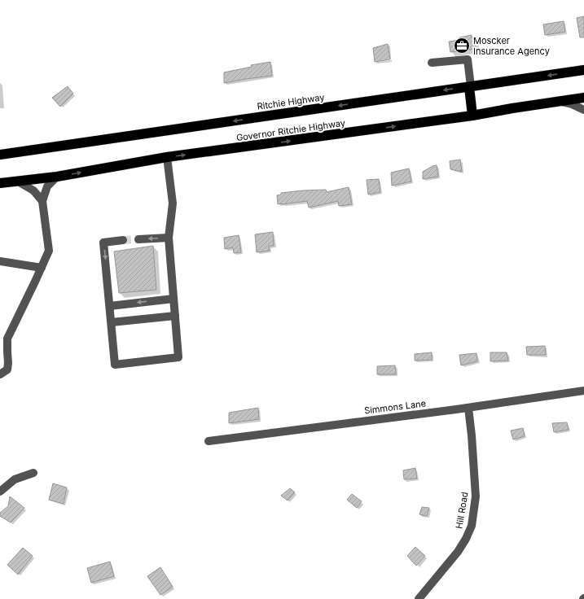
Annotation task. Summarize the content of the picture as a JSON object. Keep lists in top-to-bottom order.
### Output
{
  "streets": {
    "highway": ["Ritchie Highway", "Governor Ritchie Highway"],
    "street": ["Simmons Lane", "Hill Road"]
  },
  "crossings": [
    ["Simmons Lane", "Hill Road"]
  ],
  "one_way": ["Ritchie Highway", "Governor Ritchie Highway"],
  "places": {
    "office": ["Moscker Insurance Agency"]
  }
}
